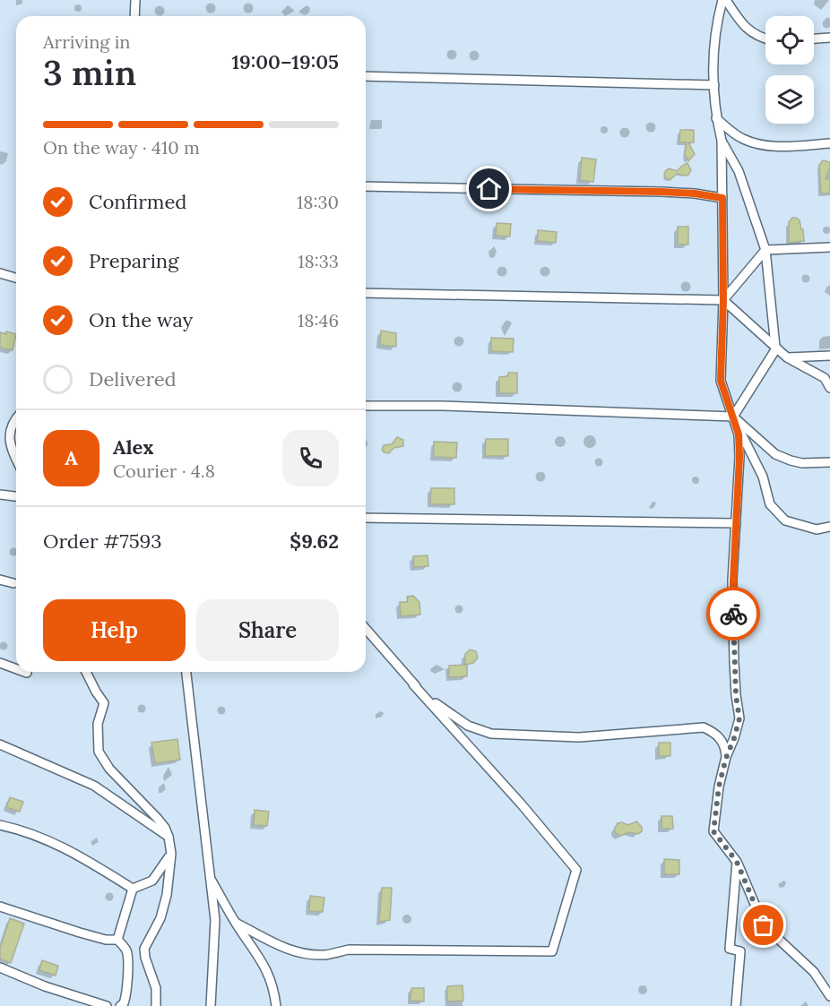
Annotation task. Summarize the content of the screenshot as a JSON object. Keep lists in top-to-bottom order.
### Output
{
  "page": {
    "heading": ["3 min", "Arriving in", "19:00–19:05"],
    "panel": [
      "Alex",
      "Courier · 4.8",
      "Order #7593",
      "$9.62"
    ],
    "bar": "On the way · 410 m",
    "list": [
      ["Confirmed", "18:30"],
      ["Preparing", "18:33"],
      ["On the way", "18:46"],
      "Delivered"
    ],
    "round": "A",
    "buttons": ["Help", "Share"]
  }
}
